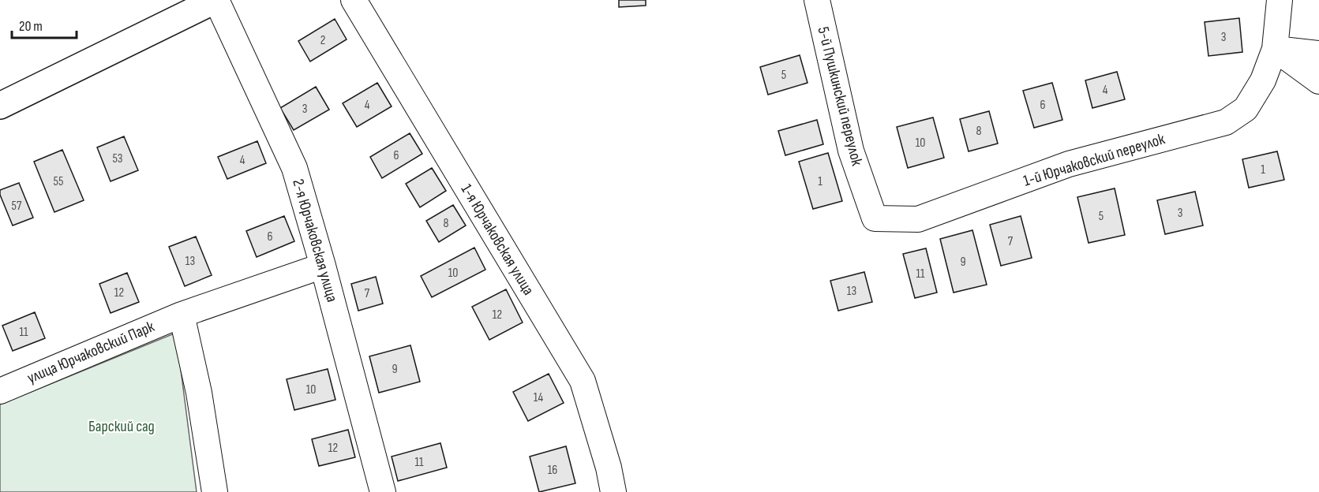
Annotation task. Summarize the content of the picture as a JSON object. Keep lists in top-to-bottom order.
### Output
{
  "streets": {
    "street": [
      "5-й Пушкинский переулок",
      "1-й Юрчаковский переулок",
      "1-я Юрчаковская улица",
      "2-я Юрчаковская улица",
      "улица Юрчаковский Парк"
    ]
  },
  "crossings": [
    ["5-й Пушкинский переулок", "1-й Юрчаковский переулок"],
    ["2-я Юрчаковская улица", "улица Юрчаковский Парк"]
  ],
  "parks": ["Барский сад"],
  "house_numbers": [
    "3",
    "2",
    "5",
    "4",
    "4",
    "6",
    "3",
    "8",
    "10",
    "6",
    "53",
    "4",
    "1",
    "55",
    "1",
    "57",
    "3",
    "5",
    "8",
    "6",
    "7",
    "13",
    "9",
    "10",
    "11",
    "13",
    "12",
    "7",
    "12",
    "11",
    "9",
    "10",
    "14",
    "12",
    "11",
    "16"
  ],
  "scale_bar": "20 m"
}
